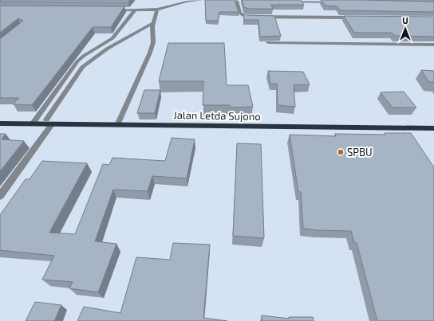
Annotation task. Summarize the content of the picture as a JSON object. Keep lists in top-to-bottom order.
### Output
{
  "streets": {
    "highway": ["Jalan Letda Sujono"]
  },
  "places": ["SPBU"],
  "north": "top"
}
